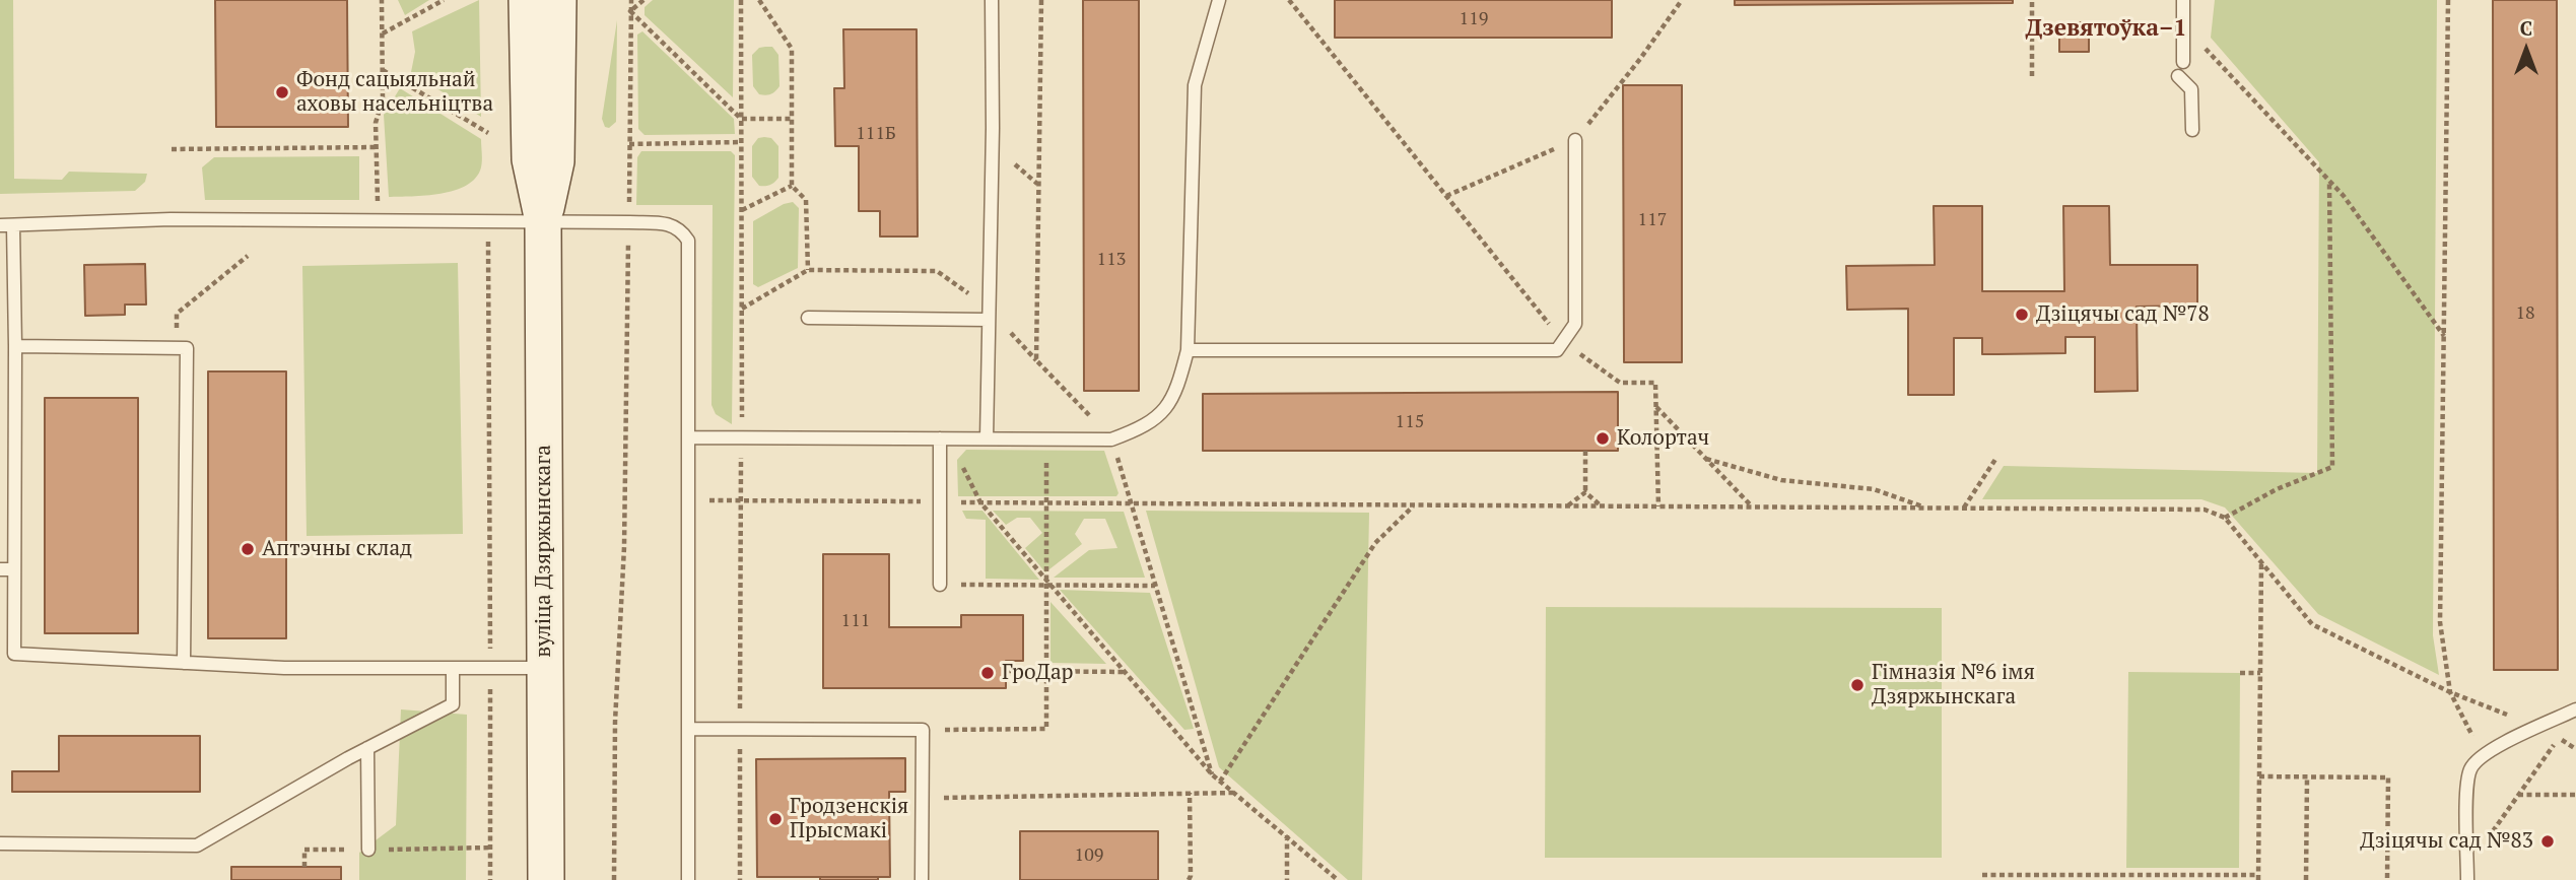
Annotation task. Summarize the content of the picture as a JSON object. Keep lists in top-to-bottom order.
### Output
{
  "streets": {
    "main road": ["вуліца Дзяржынскага"]
  },
  "districts": ["Дзевятоўка–1"],
  "places": [
    "Фонд сацыяльнай аховы насельніцтва",
    "Дзіцячы сад №78",
    "Колортач",
    "Аптэчны склад",
    "ГроДар",
    "Гімназія №6 імя Дзяржынскага",
    "Гродзенскія Прысмакі",
    "Дзіцячы сад №83"
  ],
  "house_numbers": [
    "119",
    "111Б",
    "117",
    "113",
    "18",
    "115",
    "111",
    "109"
  ],
  "north": "top"
}
